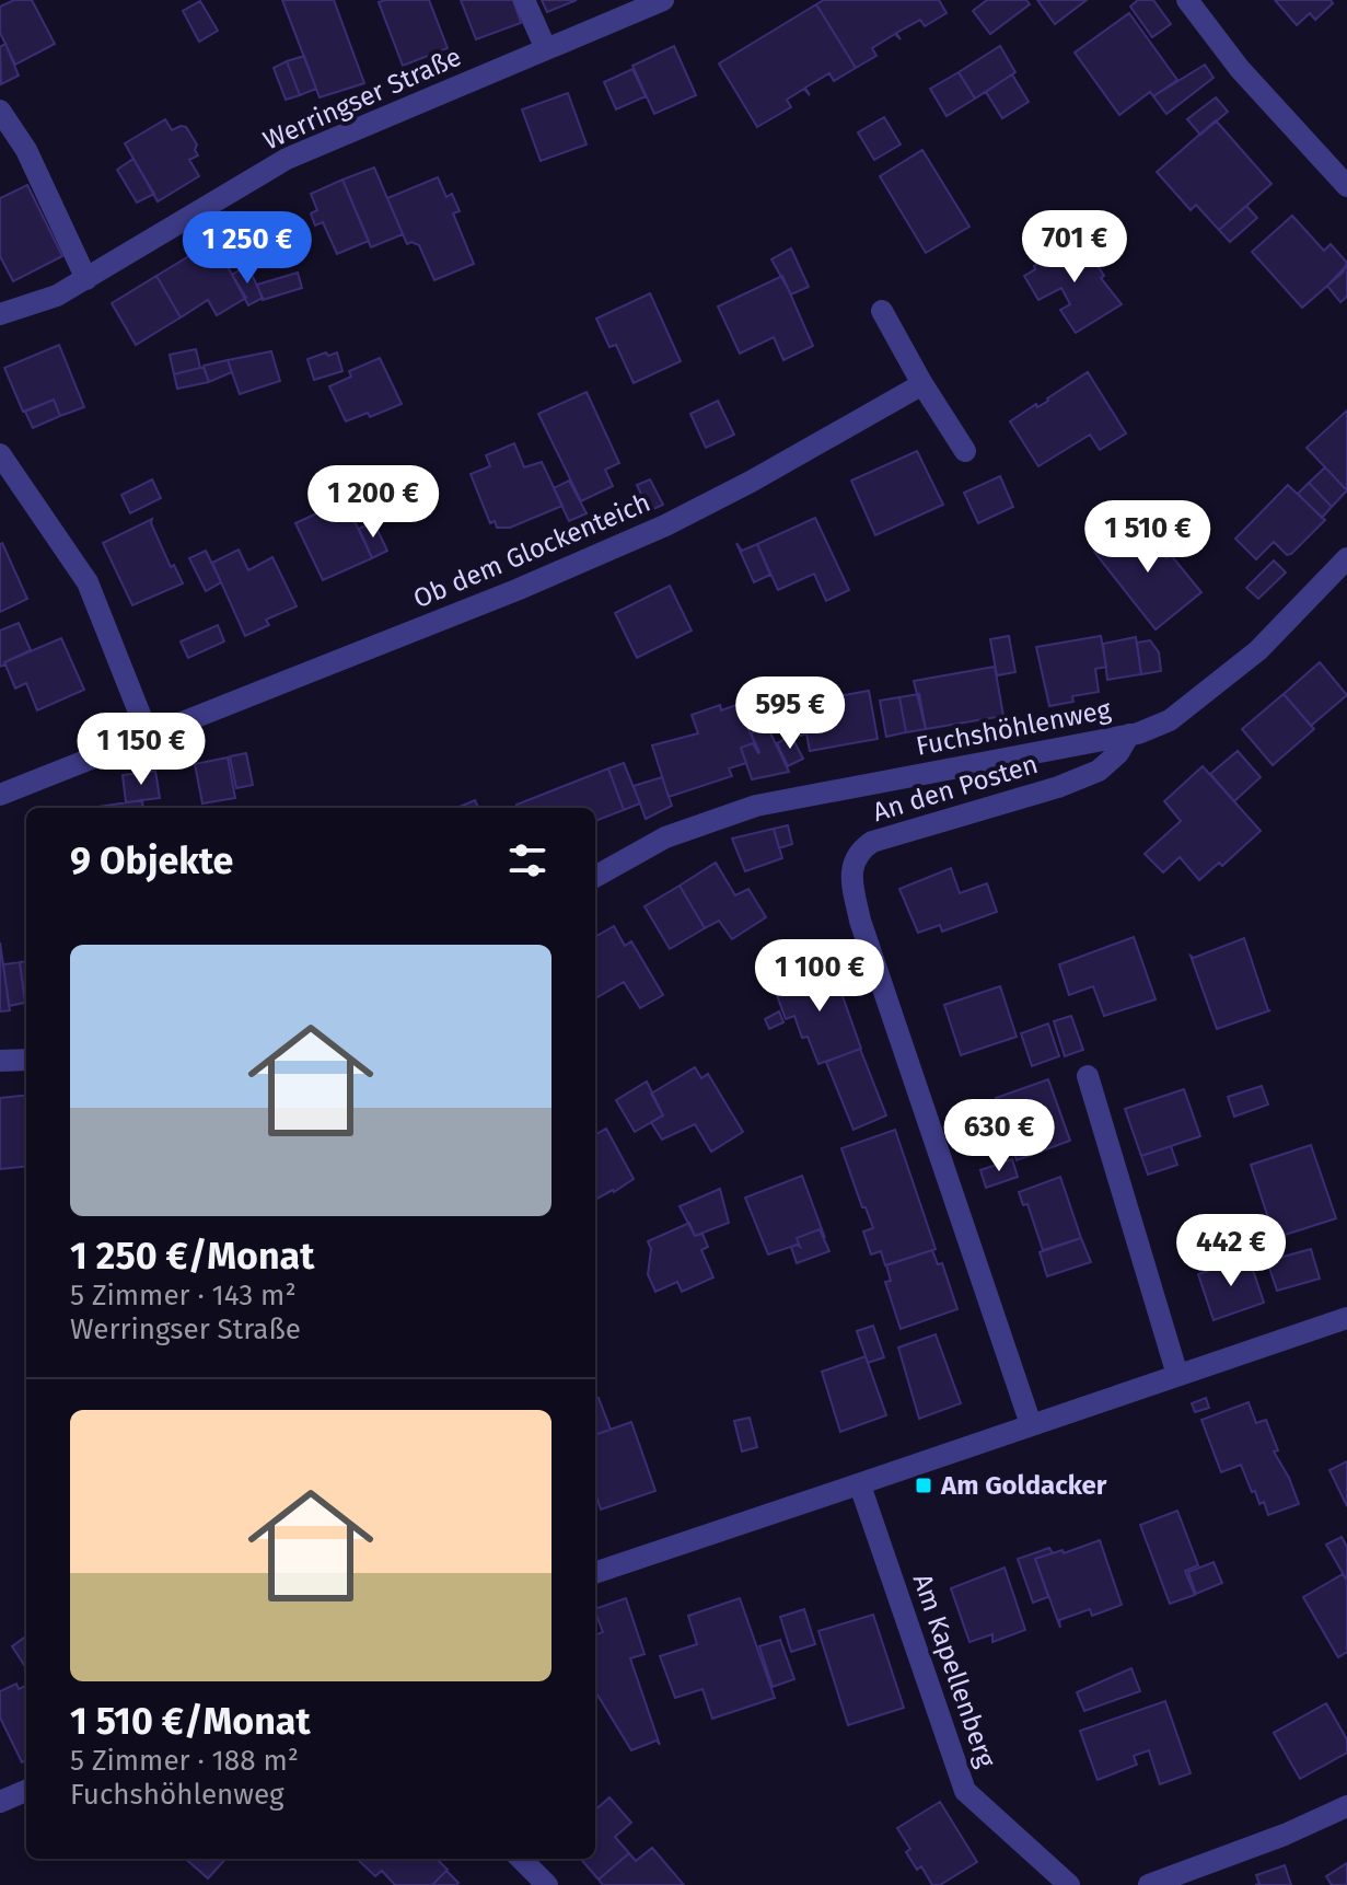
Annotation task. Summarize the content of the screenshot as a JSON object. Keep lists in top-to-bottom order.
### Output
{
  "streets": {
    "street": [
      "Werringser Straße",
      "Ob dem Glockenteich",
      "Fuchshöhlenweg",
      "An den Posten",
      "Am Kapellenberg"
    ]
  },
  "crossings": [
    ["Fuchshöhlenweg", "An den Posten"]
  ],
  "places": {
    "transit": ["Am Goldacker"]
  },
  "page": {
    "price": [
      "701 €",
      "1 250 €",
      "1 200 €",
      "1 510 €",
      "595 €",
      "1 150 €",
      "1 100 €",
      "630 €",
      "442 €"
    ],
    "heading": "9 Objekte",
    "list": [
      {
        "name": "1 250 €/Monat",
        "note": "5 Zimmer · 143 m² · Werringser Straße"
      },
      {
        "name": "1 510 €/Monat",
        "note": "5 Zimmer · 188 m² · Fuchshöhlenweg"
      }
    ]
  }
}
